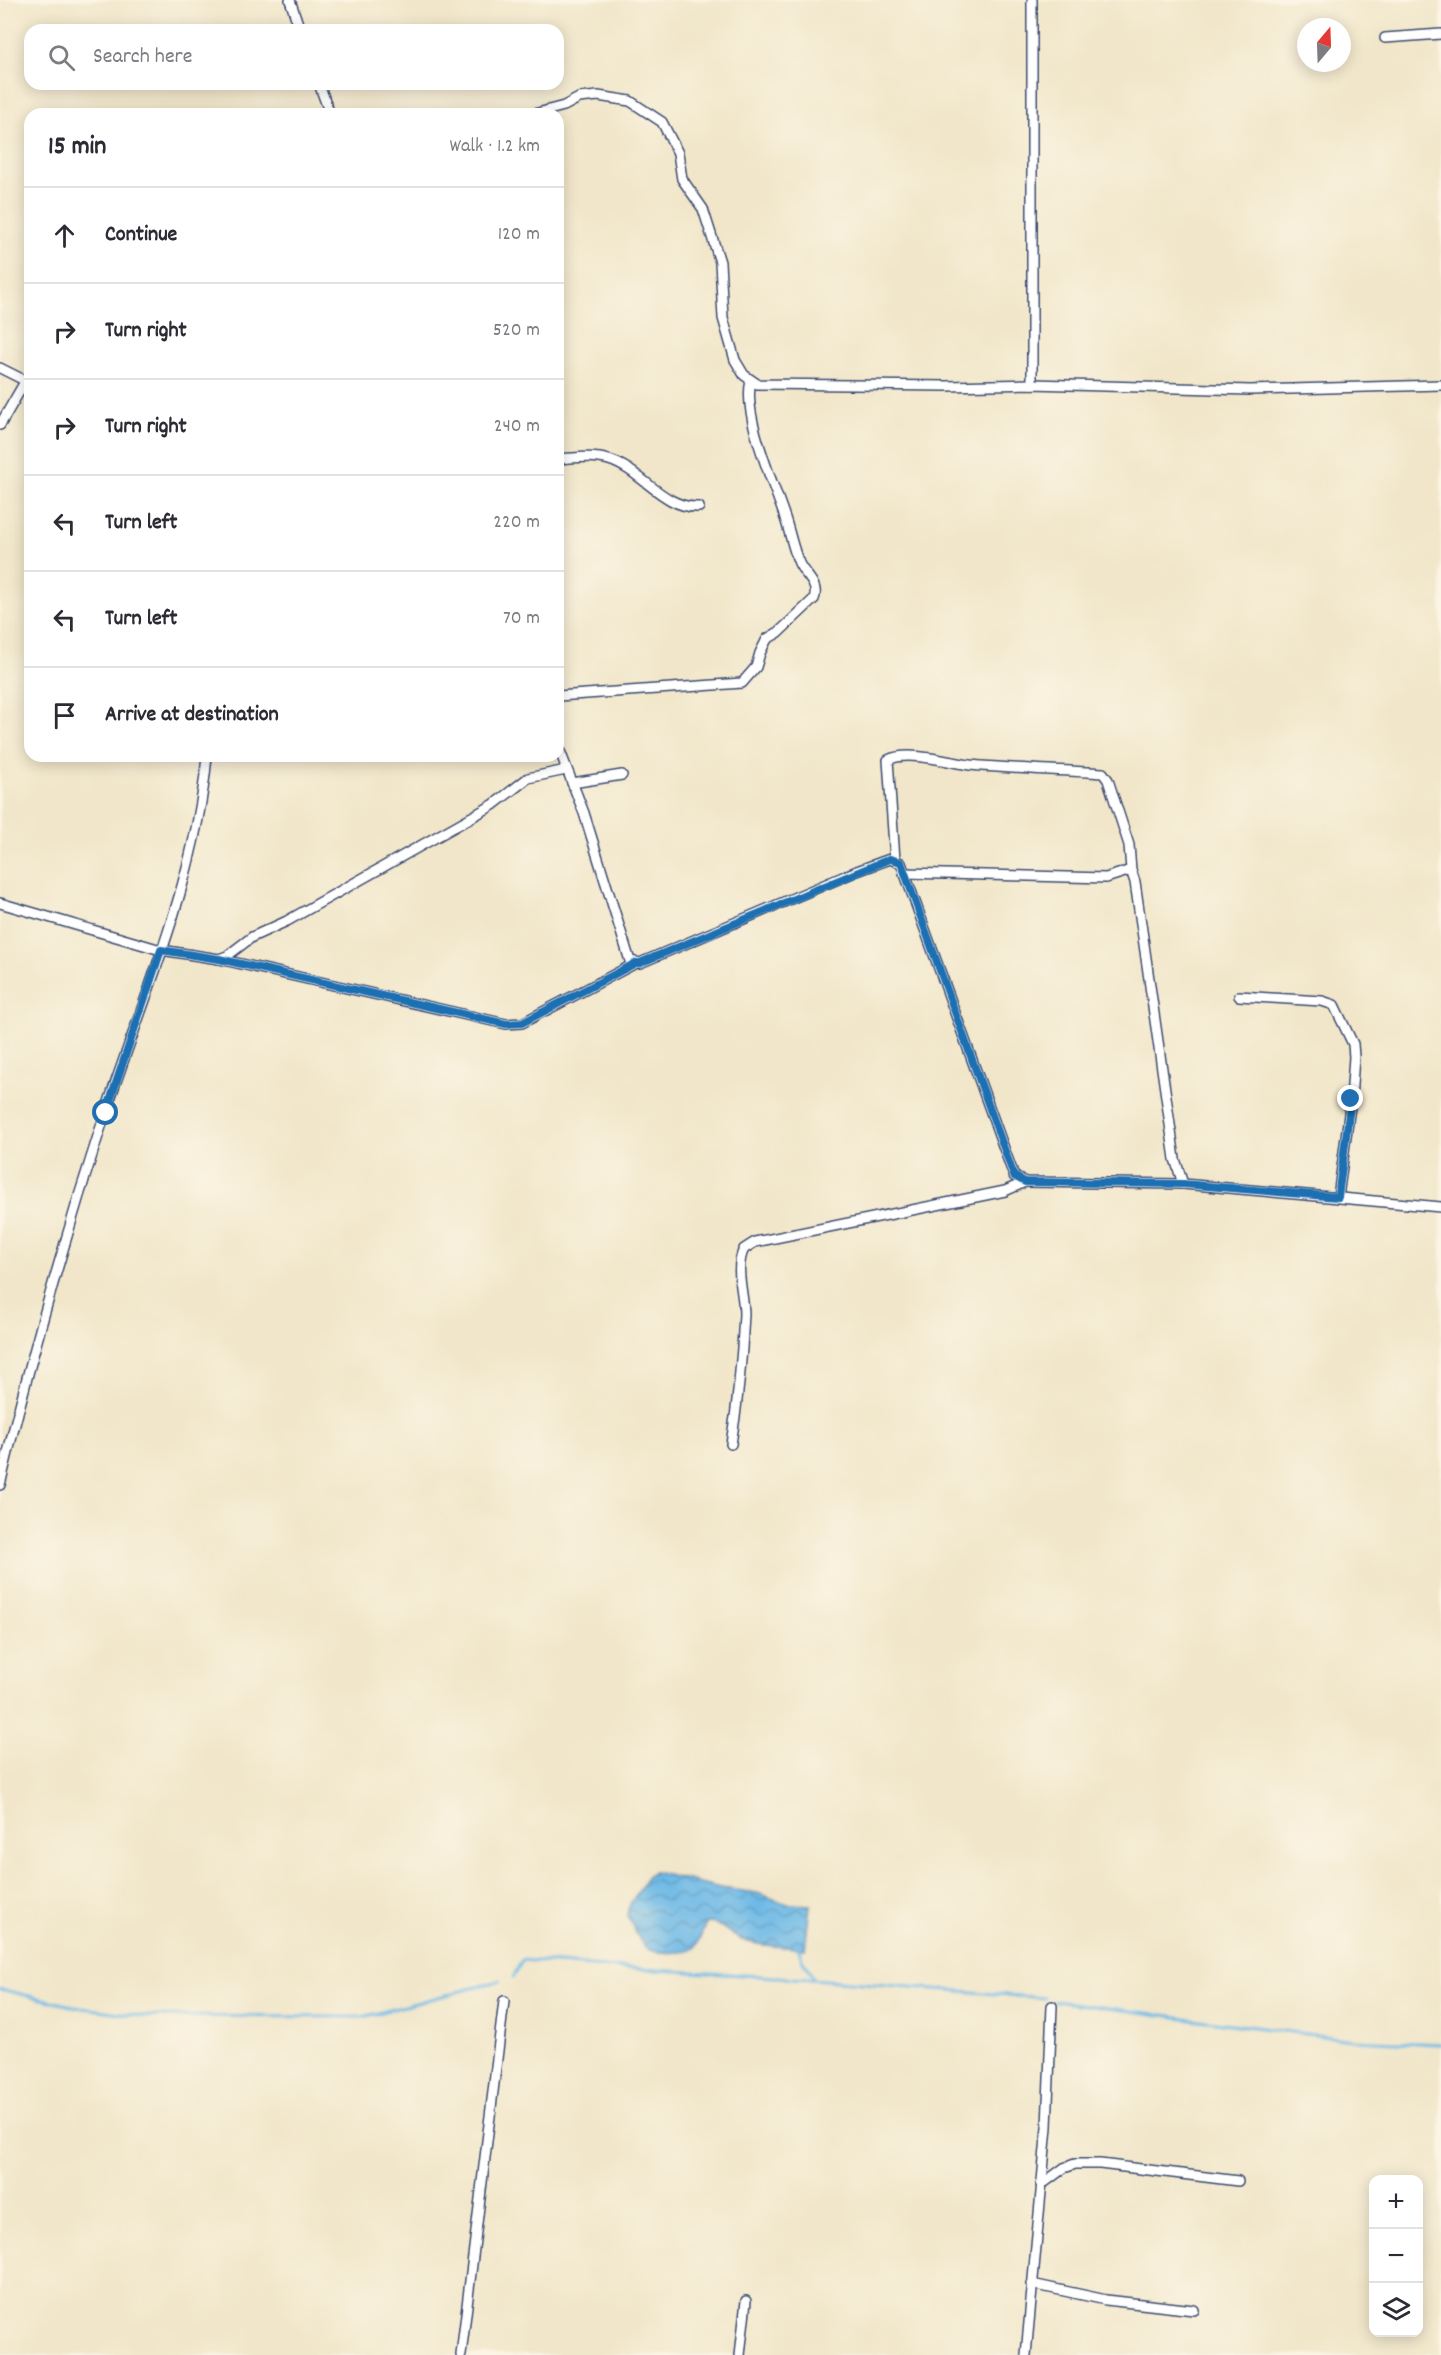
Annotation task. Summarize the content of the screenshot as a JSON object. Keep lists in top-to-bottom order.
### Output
{
  "north": "top",
  "page": {
    "search": "Search here",
    "heading": ["15 min", "Walk · 1.2 km"],
    "list": [
      ["Continue", "120 m"],
      ["Turn right", "520 m"],
      ["Turn right", "240 m"],
      ["Turn left", "220 m"],
      ["Turn left", "70 m"],
      "Arrive at destination"
    ],
    "map_buttons": ["+", "−"]
  }
}
